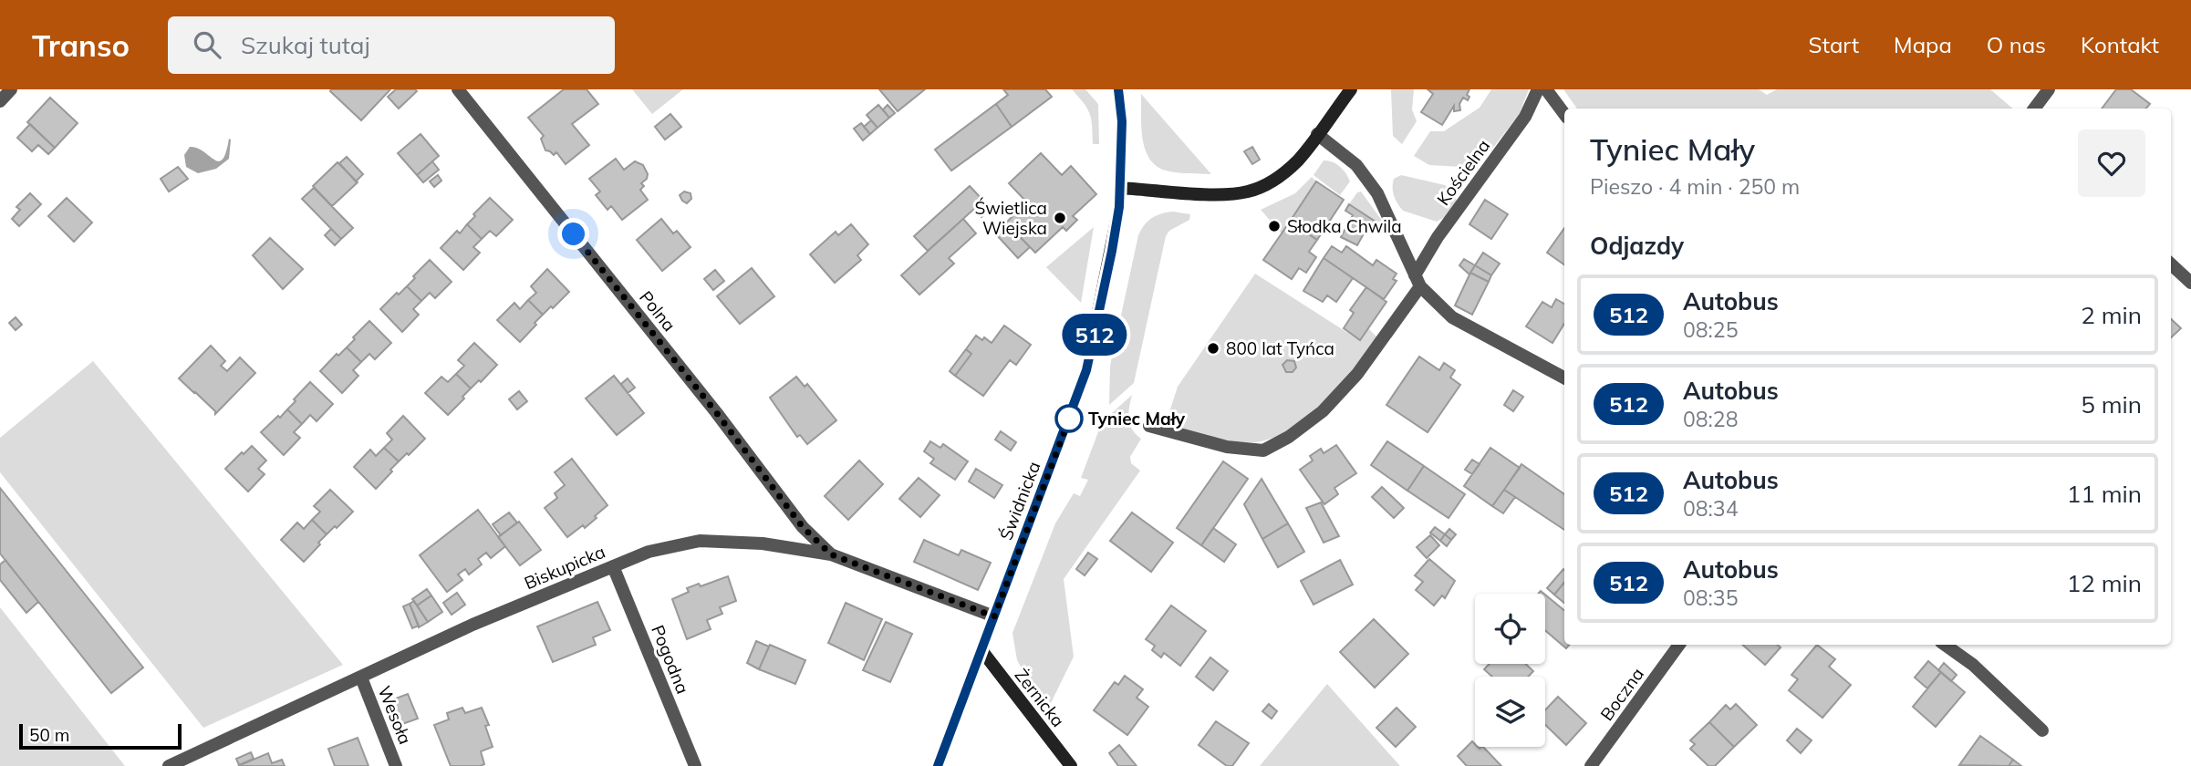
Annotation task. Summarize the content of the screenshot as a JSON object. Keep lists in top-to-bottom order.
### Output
{
  "streets": {
    "street": [
      "Kościelna",
      "Polna",
      "Świdnicka",
      "Biskupicka",
      "Pogodna",
      "Boczna",
      "Żernicka",
      "Wesoła"
    ]
  },
  "crossings": [
    ["Polna", "Biskupicka"],
    ["Świdnicka", "Biskupicka"],
    ["Świdnicka", "Żernicka"],
    ["Biskupicka", "Pogodna"],
    ["Biskupicka", "Wesoła"]
  ],
  "places": [
    "Świetlica Wiejska",
    "Słodka Chwila",
    "800 lat Tyńca",
    "Tyniec Mały"
  ],
  "lines": ["bus line 512"],
  "scale_bar": "50 m",
  "page": {
    "header": "Transo",
    "search": "Szukaj tutaj",
    "nav": [
      "Start",
      "Mapa",
      "O nas",
      "Kontakt"
    ],
    "on_map": "512",
    "heading": [
      ["Tyniec Mały", "Pieszo · 4 min · 250 m"],
      "Odjazdy"
    ],
    "list": [
      {
        "mark": "512",
        "name": "Autobus",
        "note": "08:25",
        "value": "2 min"
      },
      {
        "mark": "512",
        "name": "Autobus",
        "note": "08:28",
        "value": "5 min"
      },
      {
        "mark": "512",
        "name": "Autobus",
        "note": "08:34",
        "value": "11 min"
      },
      {
        "mark": "512",
        "name": "Autobus",
        "note": "08:35",
        "value": "12 min"
      }
    ],
    "scale": "50 m"
  }
}
